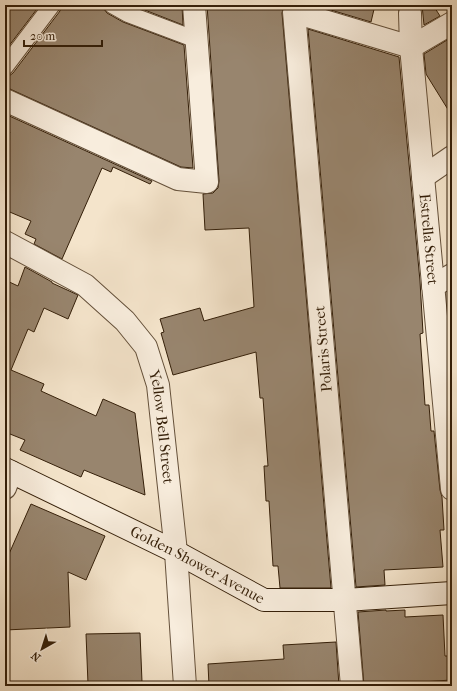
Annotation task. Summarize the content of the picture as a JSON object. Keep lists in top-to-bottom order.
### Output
{
  "streets": {
    "street": [
      "Estrella Street",
      "Polaris Street",
      "Yellow Bell Street",
      "Golden Shower Avenue"
    ]
  },
  "crossings": [
    ["Estrella Street", "Polaris Street"],
    ["Polaris Street", "Golden Shower Avenue"],
    ["Yellow Bell Street", "Golden Shower Avenue"]
  ],
  "scale_bar": "20 m",
  "north": "bottom left"
}
